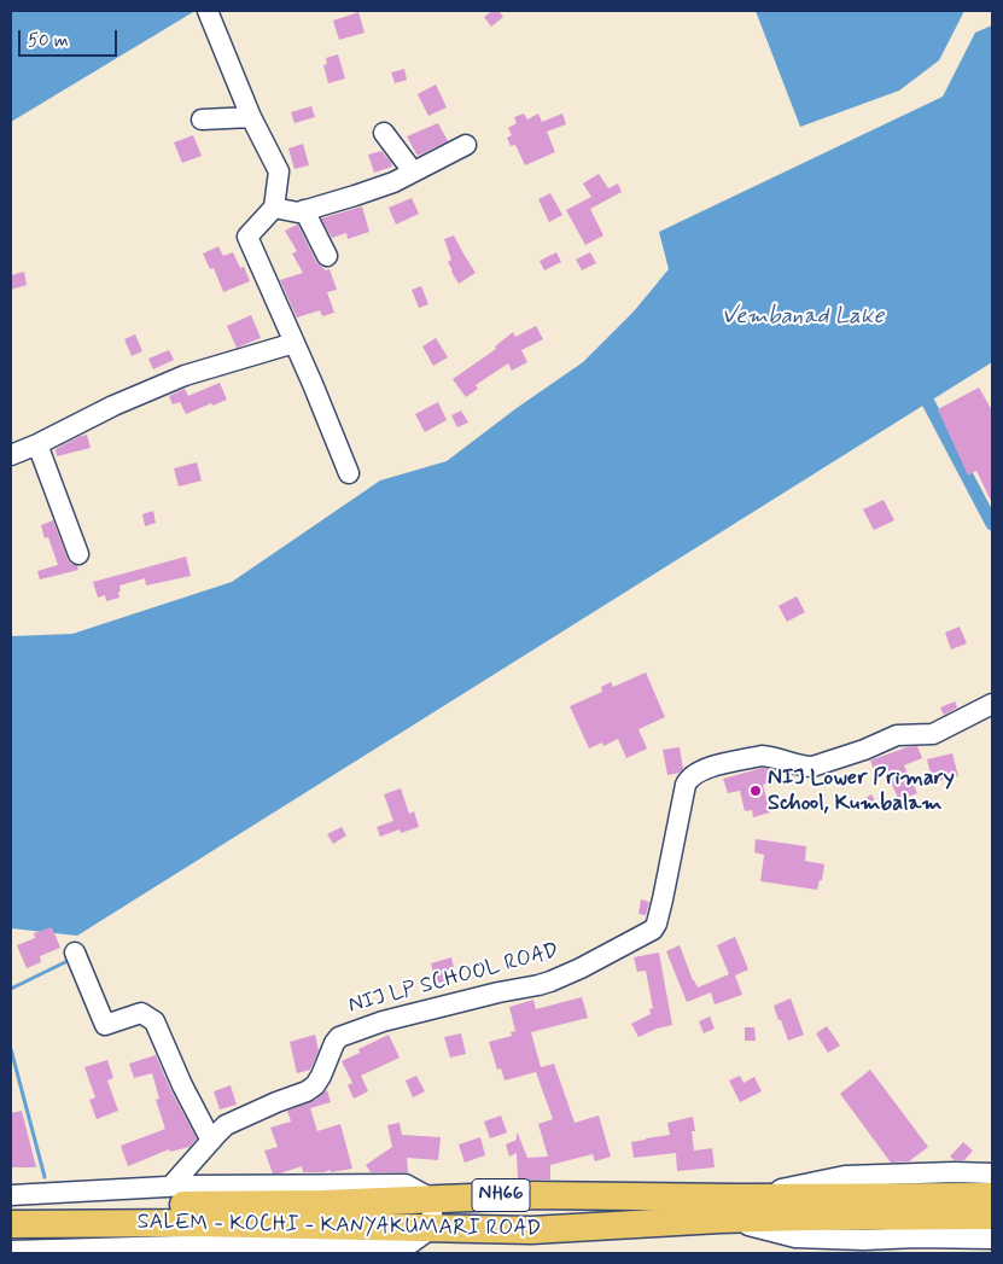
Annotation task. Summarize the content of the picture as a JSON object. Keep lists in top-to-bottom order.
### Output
{
  "streets": {
    "highway": ["NH66", "SALEM - KOCHI - KANYAKUMARI ROAD"],
    "street": ["NIJ LP SCHOOL ROAD"]
  },
  "water": ["Vembanad Lake"],
  "places": ["NIJ Lower Primary School, Kumbalam"],
  "scale_bar": "50 m"
}
